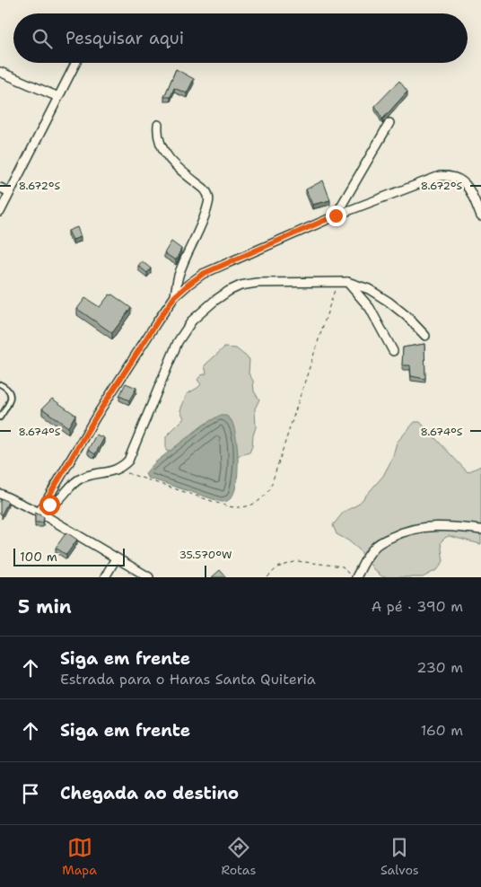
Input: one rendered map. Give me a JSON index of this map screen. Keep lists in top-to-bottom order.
{
  "scale_bar": "100 m",
  "page": {
    "search": "Pesquisar aqui",
    "scale": "100 m",
    "heading": ["5 min", "A pé · 390 m"],
    "list": [
      ["Siga em frente", "Estrada para o Haras Santa Quiteria", "230 m"],
      ["Siga em frente", "160 m"],
      "Chegada ao destino"
    ],
    "nav": ["Mapa", "Rotas", "Salvos"]
  },
  "coordinates": ["8.672°S", "8.674°S", "35.570°W"]
}
